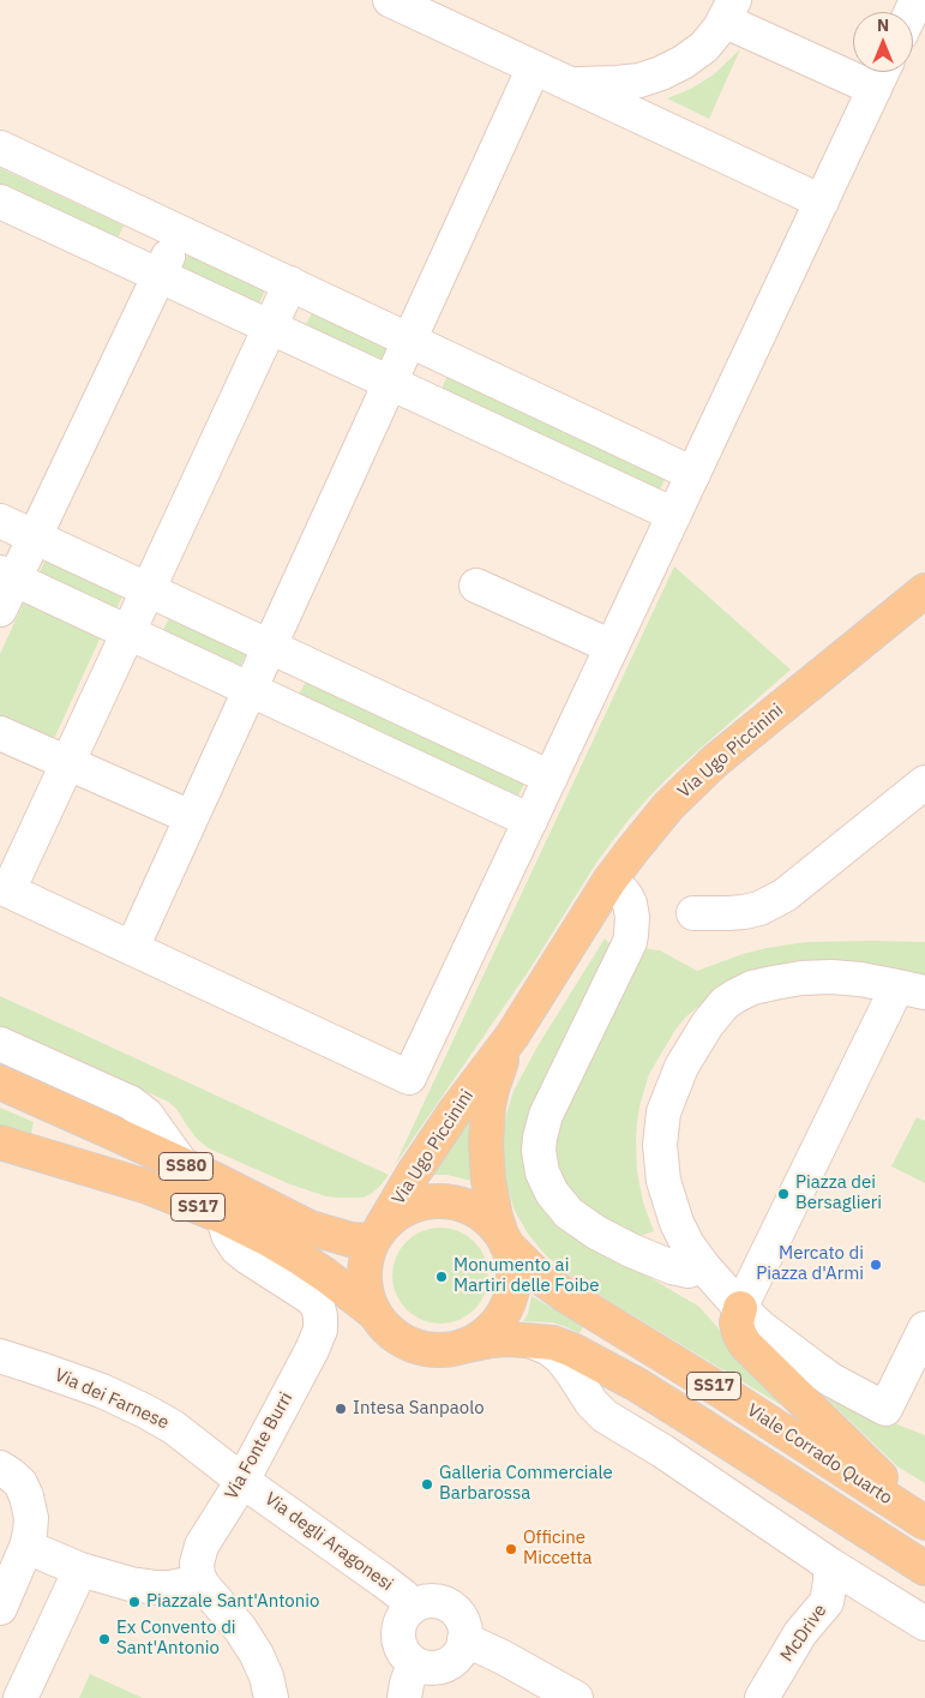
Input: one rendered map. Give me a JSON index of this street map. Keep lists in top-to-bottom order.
{
  "streets": {
    "main road": [
      "Via Ugo Piccinini",
      "SS80",
      "SS17",
      "Viale Corrado Quarto"
    ],
    "street": [
      "Via dei Farnese",
      "Via Fonte Burri",
      "Via degli Aragonesi",
      "McDrive"
    ]
  },
  "crossings": [
    ["Via Ugo Piccinini", "SS80"],
    ["Via Ugo Piccinini", "SS17"],
    ["Via Ugo Piccinini", "Viale Corrado Quarto"],
    ["SS80", "SS17"],
    ["SS80", "Viale Corrado Quarto"],
    ["SS17", "Via Fonte Burri"],
    ["SS17", "Viale Corrado Quarto"],
    ["Via dei Farnese", "Via Fonte Burri"],
    ["Via dei Farnese", "Via degli Aragonesi"],
    ["Via Fonte Burri", "Via degli Aragonesi"]
  ],
  "places": [
    "Piazza dei Bersaglieri",
    "Mercato di Piazza d'Armi",
    "Monumento ai Martiri delle Foibe",
    "Intesa Sanpaolo",
    "Galleria Commerciale Barbarossa",
    "Officine Miccetta",
    "Piazzale Sant'Antonio",
    "Ex Convento di Sant'Antonio"
  ],
  "north": "top"
}
